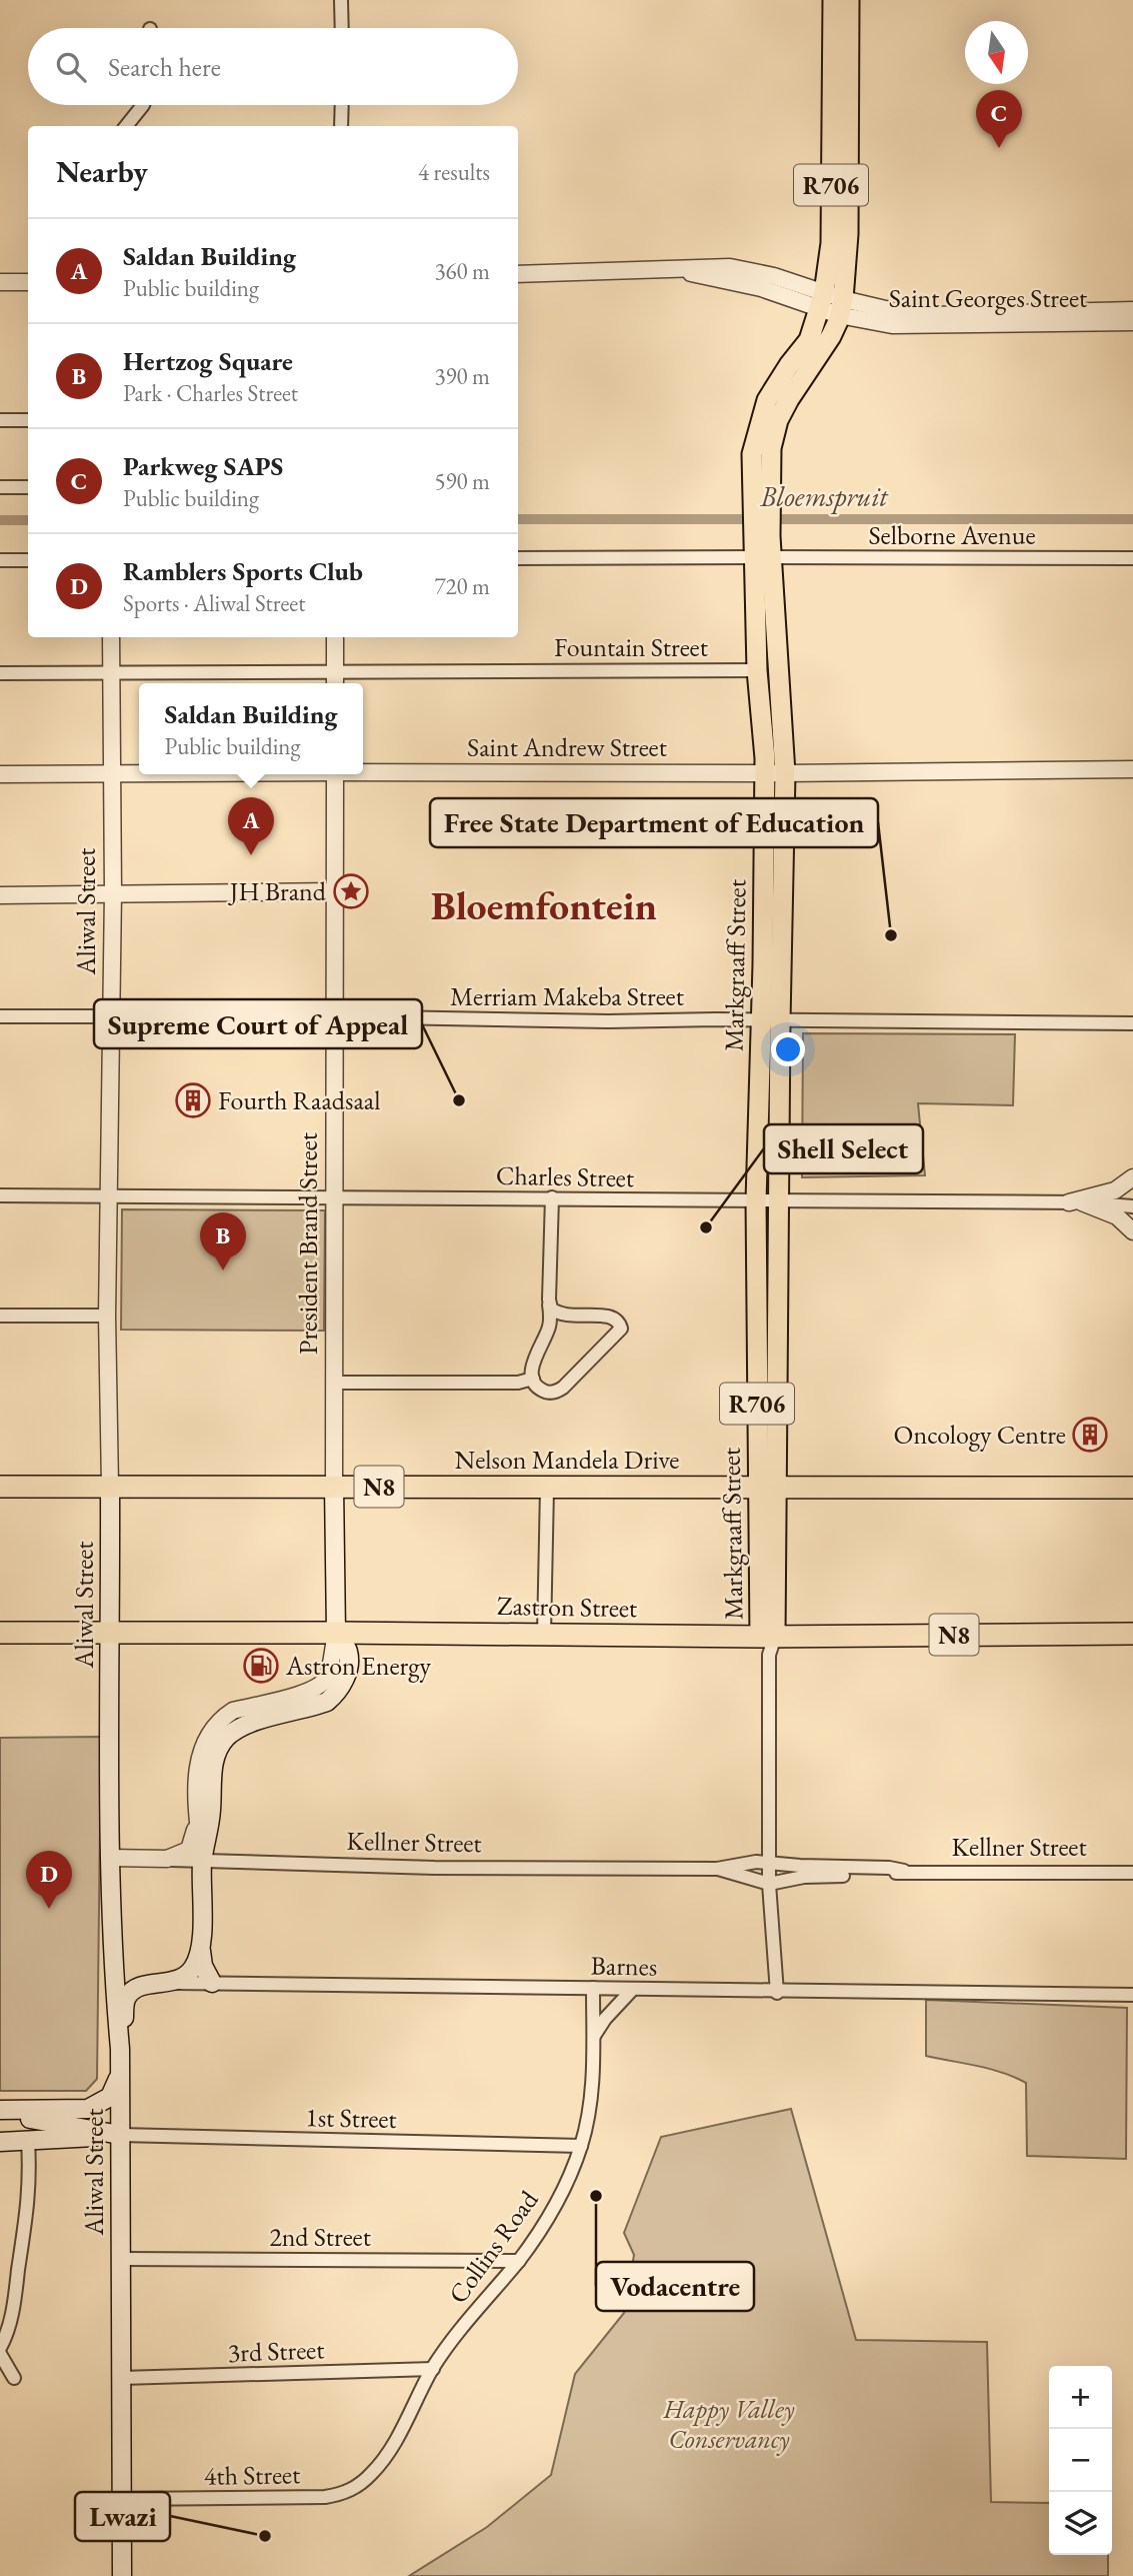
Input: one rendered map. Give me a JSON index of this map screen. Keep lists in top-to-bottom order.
{
  "streets": {
    "highway": ["Nelson Mandela Drive", "N8", "Zastron Street"],
    "main road": [
      "R706",
      "Aliwal Street",
      "Markgraaff Street",
      "President Brand Street"
    ],
    "street": [
      "Saint Georges Street",
      "Selborne Avenue",
      "Fountain Street",
      "Saint Andrew Street",
      "Merriam Makeba Street",
      "Charles Street",
      "Kellner Street",
      "Barnes",
      "1st Street",
      "2nd Street",
      "Collins Road",
      "3rd Street",
      "4th Street"
    ]
  },
  "crossings": [
    ["R706", "Saint Georges Street"],
    ["R706", "Markgraaff Street"],
    ["Saint Georges Street", "Markgraaff Street"],
    ["Selborne Avenue", "Markgraaff Street"],
    ["Fountain Street", "Aliwal Street"],
    ["Fountain Street", "Markgraaff Street"],
    ["Saint Andrew Street", "Aliwal Street"],
    ["Saint Andrew Street", "Markgraaff Street"],
    ["Aliwal Street", "Merriam Makeba Street"],
    ["Aliwal Street", "Charles Street"],
    ["Aliwal Street", "Nelson Mandela Drive"],
    ["Aliwal Street", "Zastron Street"],
    ["Aliwal Street", "Kellner Street"],
    ["Aliwal Street", "Barnes"],
    ["Aliwal Street", "1st Street"],
    ["Aliwal Street", "2nd Street"],
    ["Aliwal Street", "3rd Street"],
    ["Aliwal Street", "4th Street"],
    ["Markgraaff Street", "Merriam Makeba Street"],
    ["Markgraaff Street", "Charles Street"],
    ["Markgraaff Street", "Nelson Mandela Drive"],
    ["Markgraaff Street", "Zastron Street"],
    ["Markgraaff Street", "Kellner Street"],
    ["Markgraaff Street", "Barnes"],
    ["Merriam Makeba Street", "President Brand Street"],
    ["Charles Street", "President Brand Street"],
    ["President Brand Street", "Nelson Mandela Drive"],
    ["President Brand Street", "Zastron Street"],
    ["President Brand Street", "Kellner Street"],
    ["Barnes", "Collins Road"],
    ["1st Street", "Collins Road"],
    ["2nd Street", "Collins Road"],
    ["Collins Road", "3rd Street"],
    ["Collins Road", "4th Street"]
  ],
  "districts": ["Bloemfontein"],
  "water": ["Bloemspruit"],
  "parks": ["Happy Valley Conservancy"],
  "places": {
    "place": ["JH Brand"],
    "other": [
      "Free State Department of Education",
      "Supreme Court of Appeal",
      "Shell Select",
      "Vodacentre",
      "Lwazi"
    ],
    "building": ["Fourth Raadsaal", "Oncology Centre"],
    "fuel station": ["Astron Energy"]
  },
  "north": "bottom",
  "page": {
    "search": "Search here",
    "pins": [
      "C",
      "A",
      "B",
      "D"
    ],
    "heading": ["Nearby", "4 results"],
    "list": [
      {
        "mark": "A",
        "name": "Saldan Building",
        "note": "Public building",
        "value": "360 m"
      },
      {
        "mark": "B",
        "name": "Hertzog Square",
        "note": "Park · Charles Street",
        "value": "390 m"
      },
      {
        "mark": "C",
        "name": "Parkweg SAPS",
        "note": "Public building",
        "value": "590 m"
      },
      {
        "mark": "D",
        "name": "Ramblers Sports Club",
        "note": "Sports · Aliwal Street",
        "value": "720 m"
      }
    ],
    "popup": ["Saldan Building", "Public building"],
    "map_buttons": ["+", "−"]
  }
}
